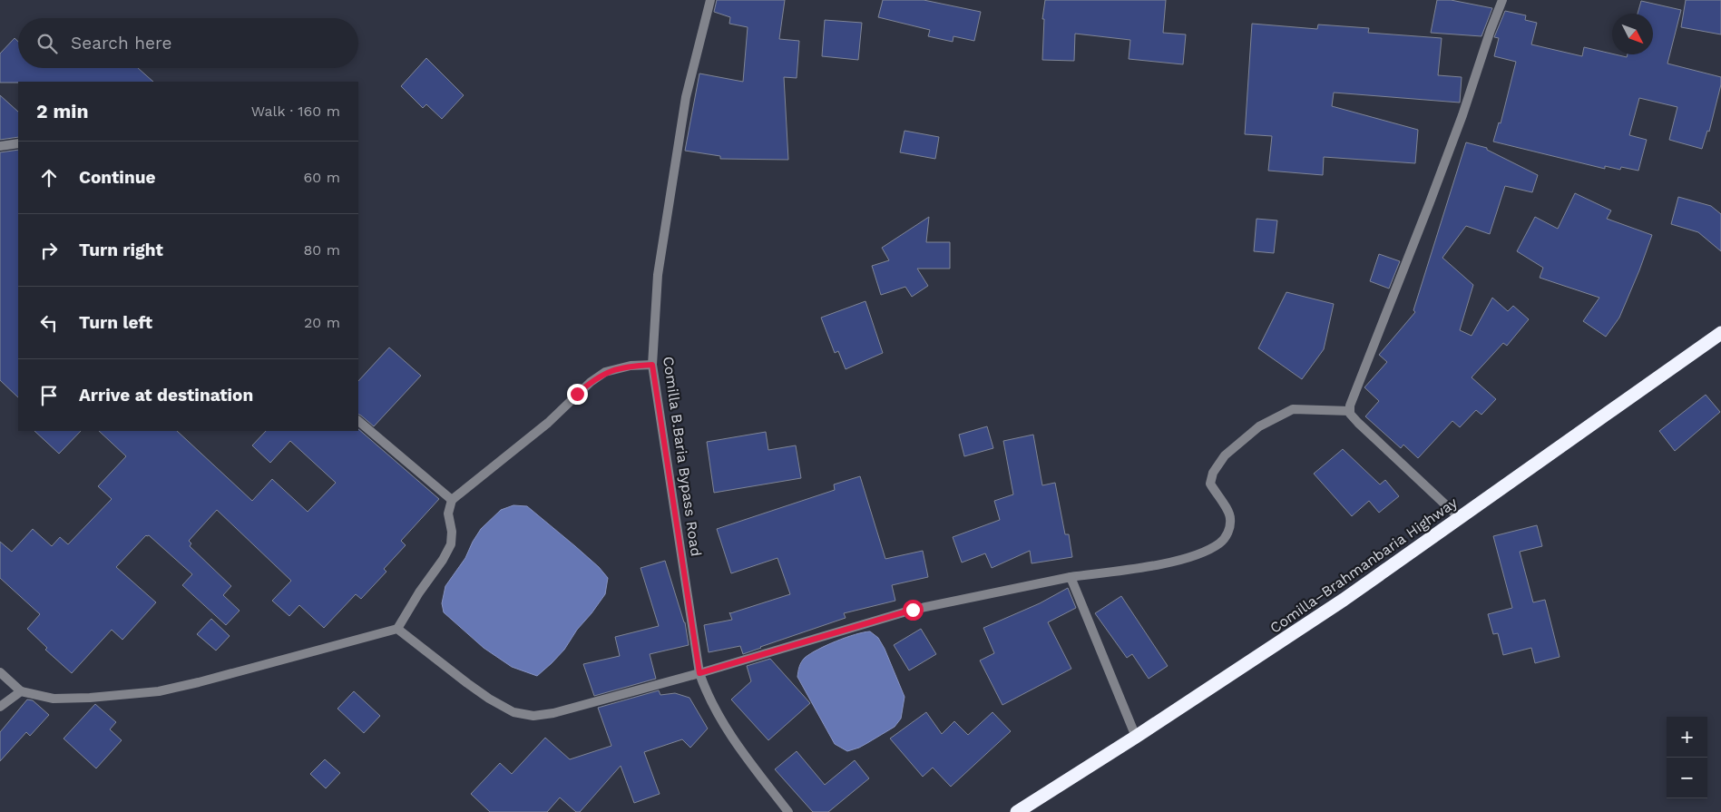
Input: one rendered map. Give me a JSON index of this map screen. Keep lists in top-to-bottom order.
{
  "streets": {
    "highway": ["Comilla–Brahmanbaria Highway"],
    "street": ["Comilla B.Baria Bypass Road"]
  },
  "north": "bottom right",
  "page": {
    "search": "Search here",
    "heading": ["2 min", "Walk · 160 m"],
    "list": [
      ["Continue", "60 m"],
      ["Turn right", "80 m"],
      ["Turn left", "20 m"],
      "Arrive at destination"
    ],
    "map_buttons": ["+", "−"]
  }
}
